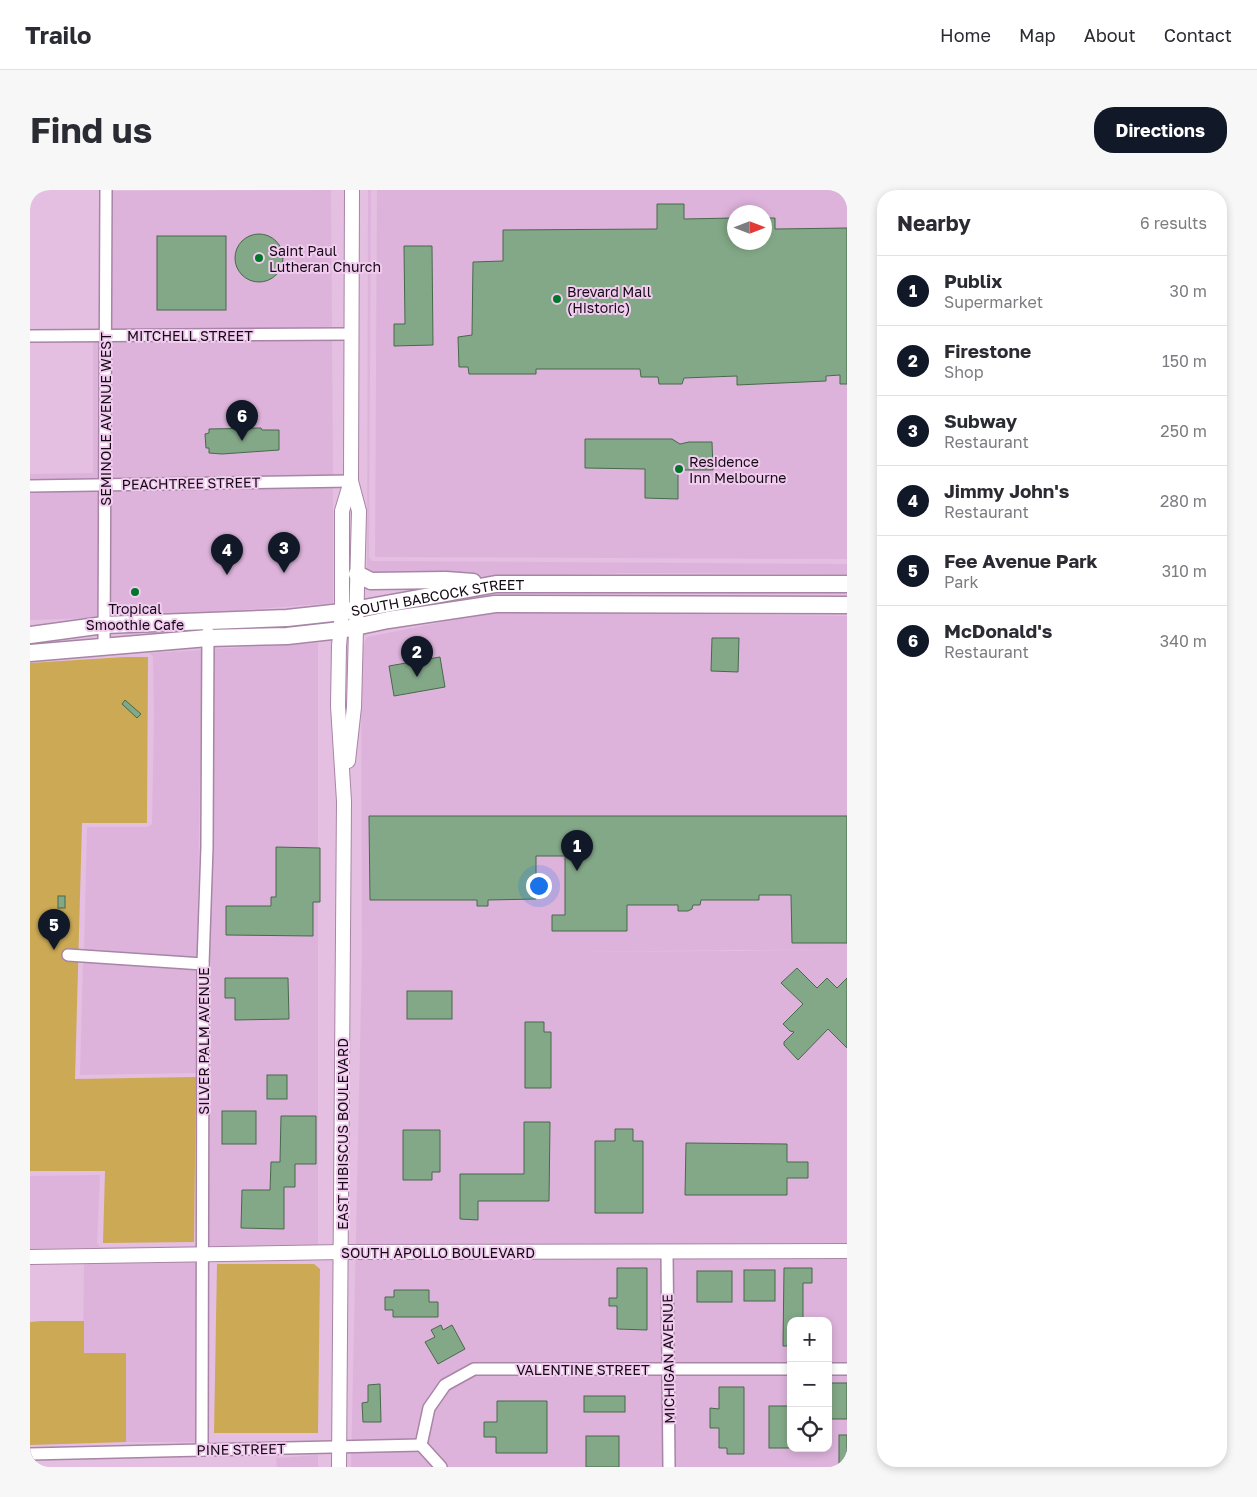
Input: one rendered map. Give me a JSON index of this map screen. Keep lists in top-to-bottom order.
{
  "streets": {
    "main road": ["SOUTH BABCOCK STREET"],
    "street": [
      "MITCHELL STREET",
      "SEMINOLE AVENUE WEST",
      "PEACHTREE STREET",
      "SILVER PALM AVENUE",
      "EAST HIBISCUS BOULEVARD",
      "SOUTH APOLLO BOULEVARD",
      "MICHIGAN AVENUE",
      "VALENTINE STREET",
      "PINE STREET"
    ]
  },
  "crossings": [
    ["MITCHELL STREET", "SEMINOLE AVENUE WEST"],
    ["SEMINOLE AVENUE WEST", "PEACHTREE STREET"],
    ["SEMINOLE AVENUE WEST", "SOUTH BABCOCK STREET"],
    ["SOUTH BABCOCK STREET", "SILVER PALM AVENUE"],
    ["SOUTH BABCOCK STREET", "EAST HIBISCUS BOULEVARD"],
    ["SILVER PALM AVENUE", "SOUTH APOLLO BOULEVARD"],
    ["SILVER PALM AVENUE", "PINE STREET"],
    ["EAST HIBISCUS BOULEVARD", "SOUTH APOLLO BOULEVARD"],
    ["EAST HIBISCUS BOULEVARD", "PINE STREET"],
    ["SOUTH APOLLO BOULEVARD", "MICHIGAN AVENUE"],
    ["MICHIGAN AVENUE", "VALENTINE STREET"],
    ["VALENTINE STREET", "PINE STREET"]
  ],
  "places": [
    "Saint Paul Lutheran Church",
    "Brevard Mall (Historic)",
    "Residence Inn Melbourne",
    "Tropical Smoothie Cafe"
  ],
  "north": "right",
  "page": {
    "header": "Trailo",
    "nav": [
      "Home",
      "Map",
      "About",
      "Contact"
    ],
    "buttons": "Directions",
    "title": "Find us",
    "heading": ["Nearby", "6 results"],
    "list": [
      {
        "mark": "1",
        "name": "Publix",
        "note": "Supermarket",
        "value": "30 m"
      },
      {
        "mark": "2",
        "name": "Firestone",
        "note": "Shop",
        "value": "150 m"
      },
      {
        "mark": "3",
        "name": "Subway",
        "note": "Restaurant",
        "value": "250 m"
      },
      {
        "mark": "4",
        "name": "Jimmy John's",
        "note": "Restaurant",
        "value": "280 m"
      },
      {
        "mark": "5",
        "name": "Fee Avenue Park",
        "note": "Park",
        "value": "310 m"
      },
      {
        "mark": "6",
        "name": "McDonald's",
        "note": "Restaurant",
        "value": "340 m"
      }
    ],
    "pins": [
      "6",
      "3",
      "4",
      "2",
      "1",
      "5"
    ],
    "map_buttons": ["+", "−"]
  }
}
